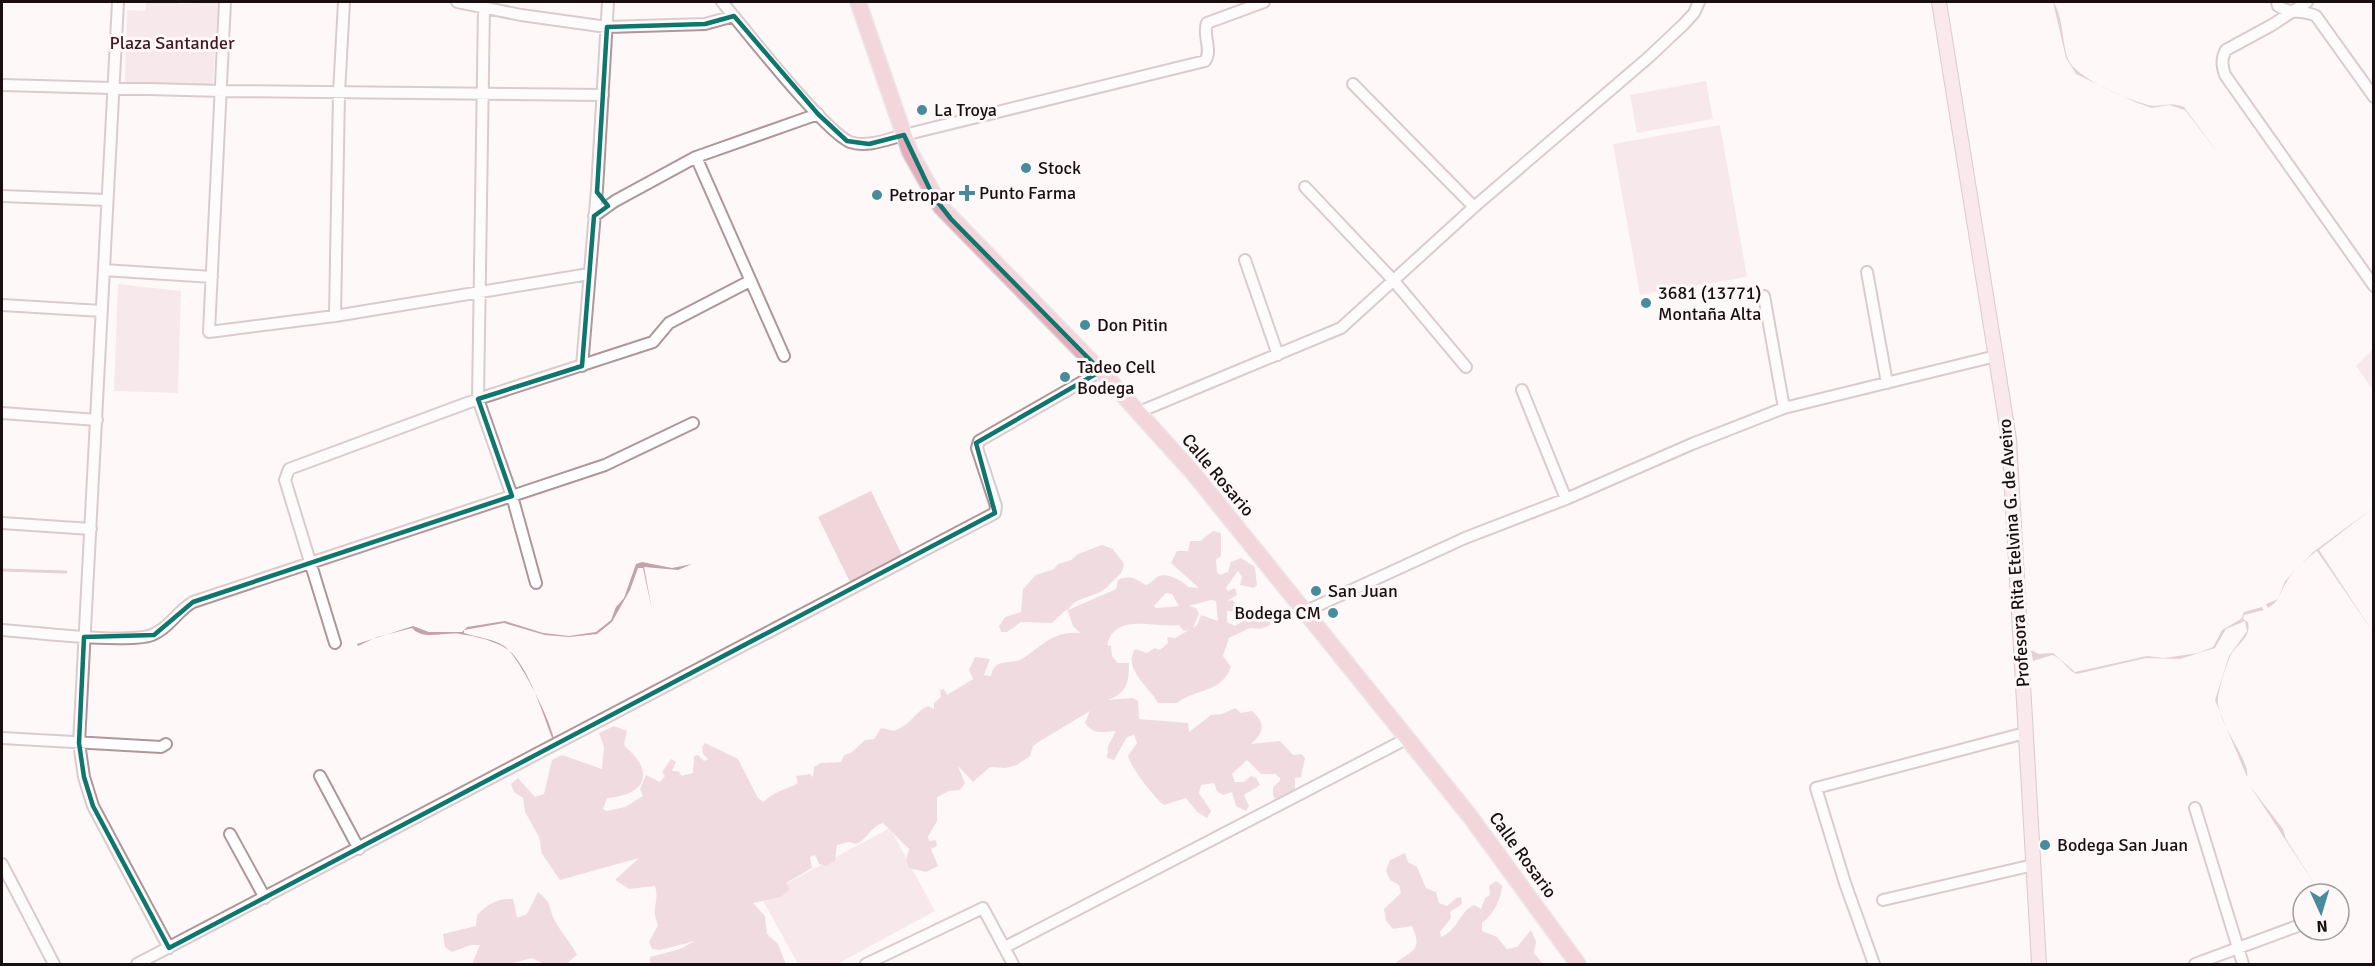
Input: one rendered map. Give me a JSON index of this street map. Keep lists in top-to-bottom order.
{
  "streets": {
    "main road": ["Calle Rosario"],
    "street": ["Profesora Rita Etelvina G. de Aveiro"]
  },
  "parks": ["Plaza Santander"],
  "places": {
    "other": [
      "La Troya",
      "Stock",
      "Petropar",
      "3681 (13771) Montaña Alta",
      "Don Pitin",
      "Tadeo Cell Bodega",
      "San Juan",
      "Bodega CM",
      "Bodega San Juan"
    ],
    "health": ["Punto Farma"]
  },
  "north": "bottom"
}
